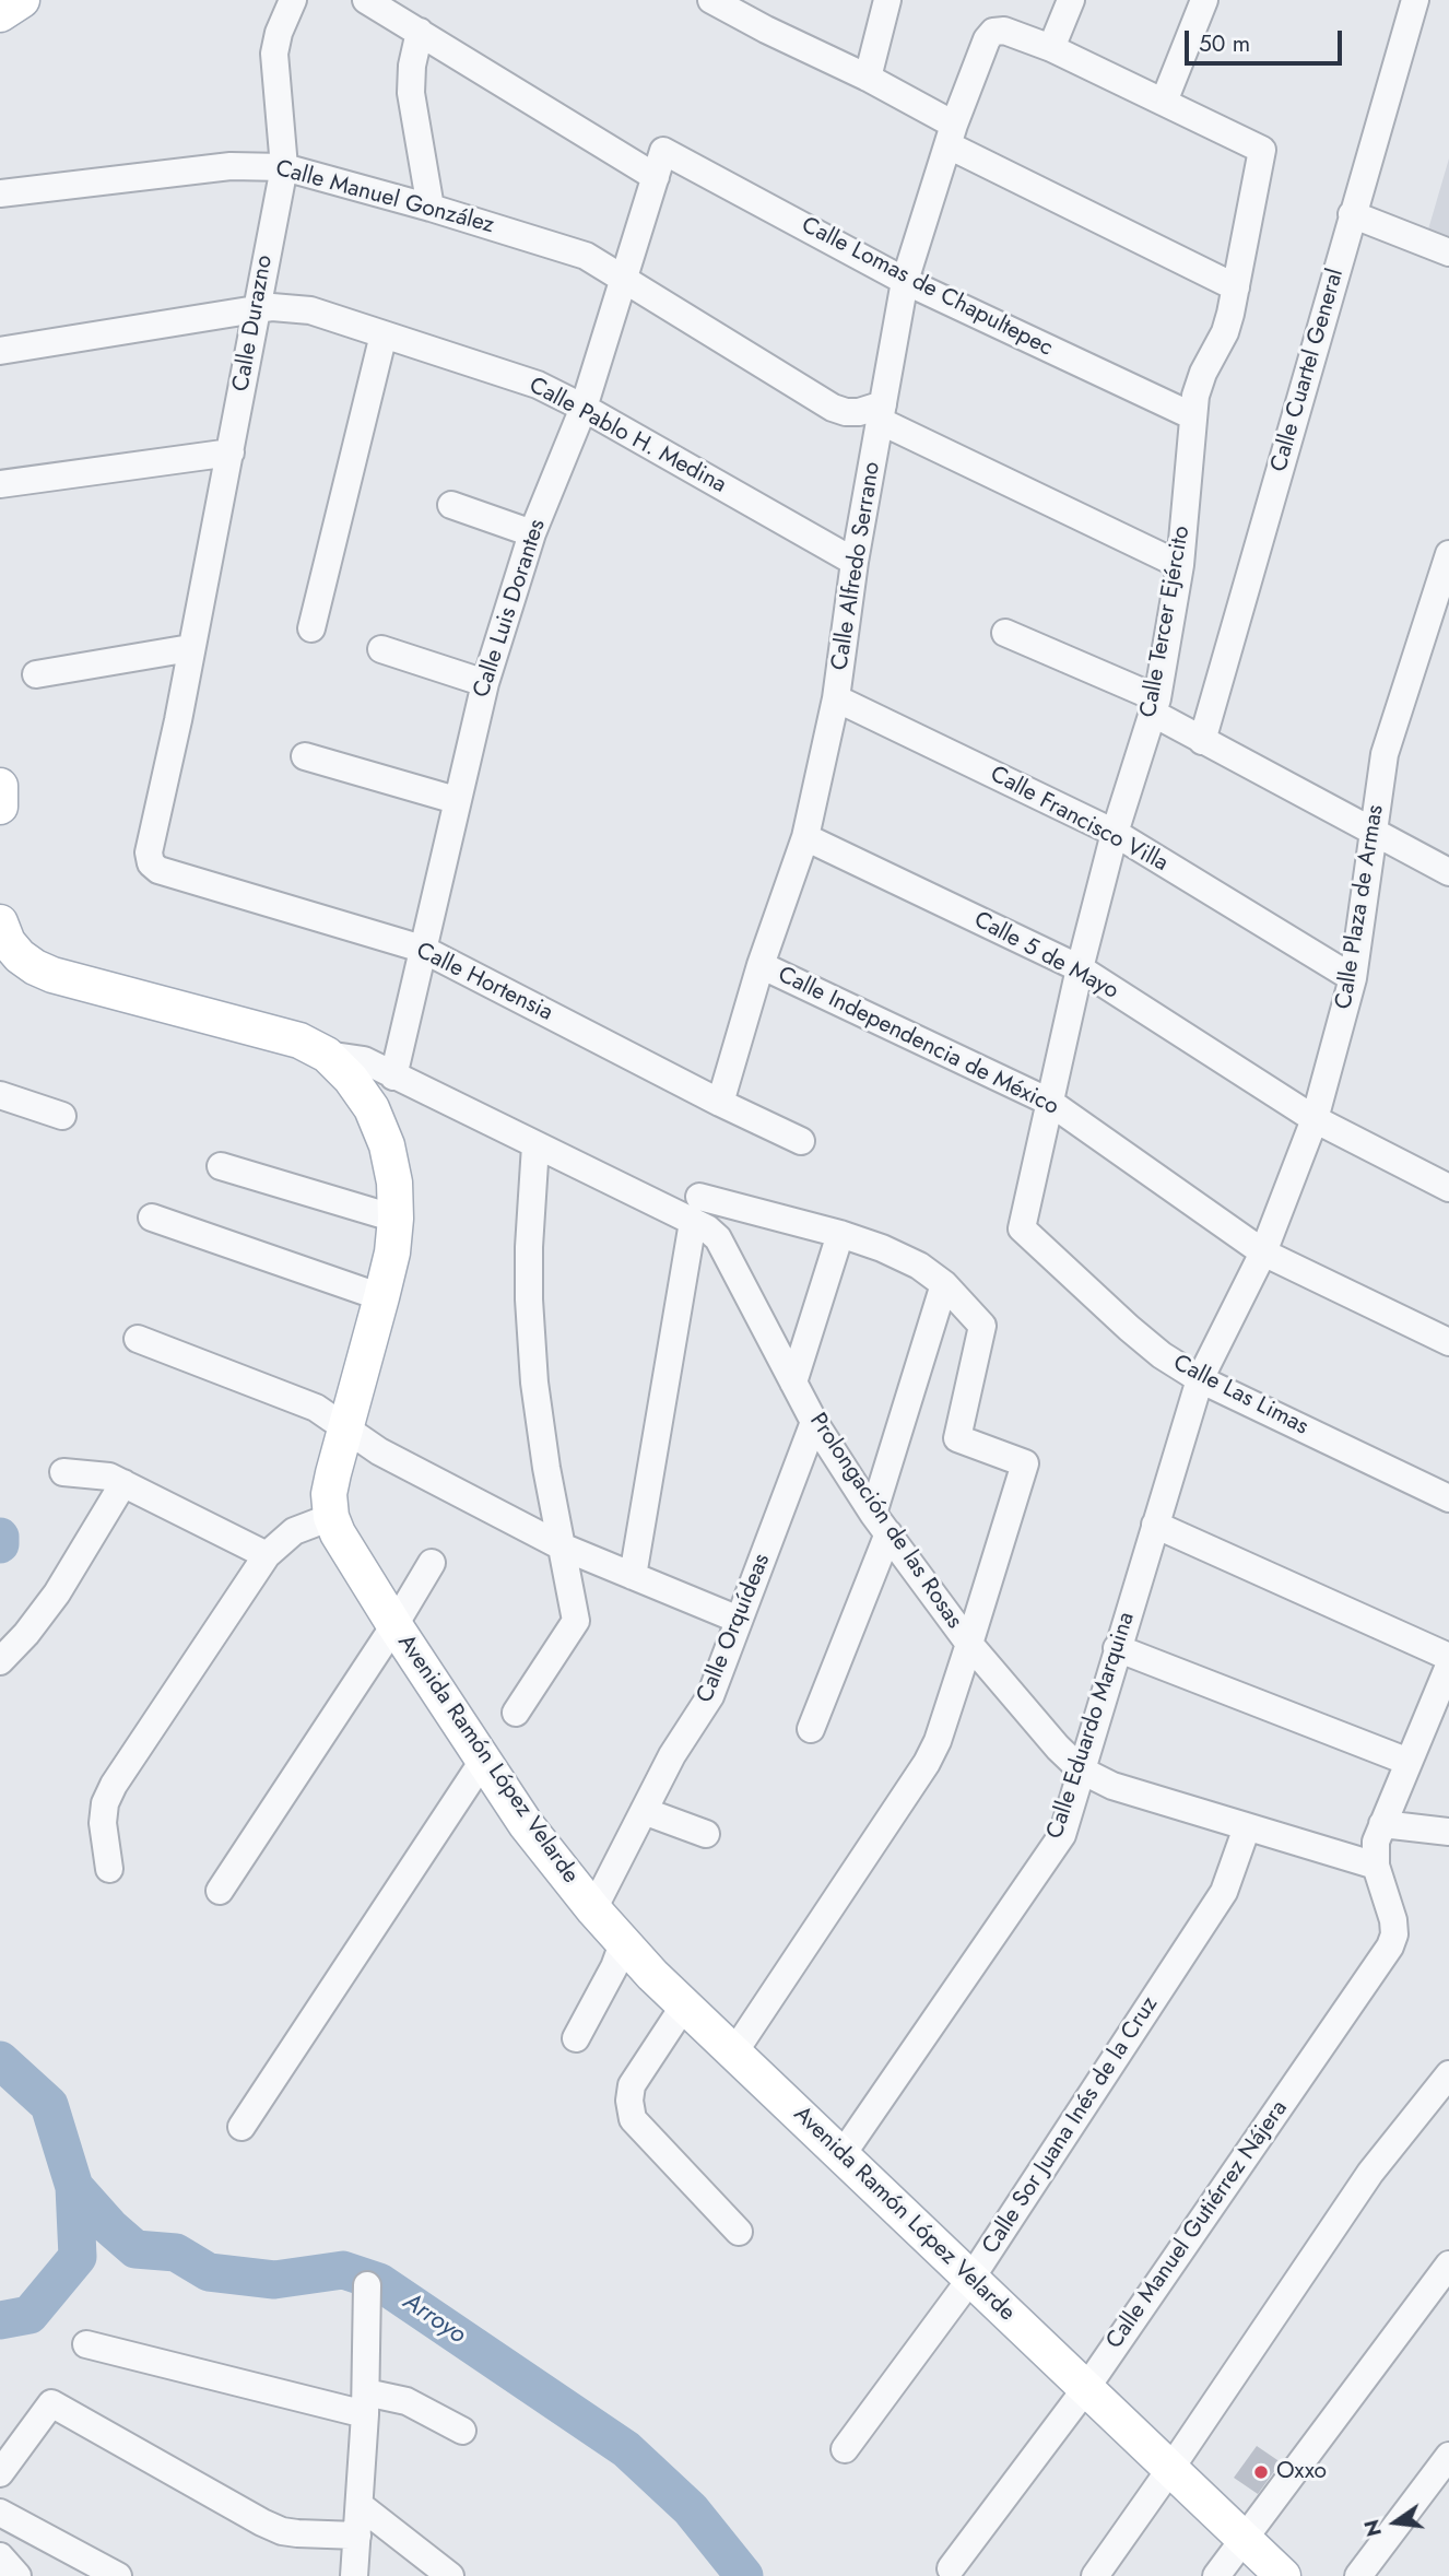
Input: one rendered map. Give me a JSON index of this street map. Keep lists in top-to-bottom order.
{
  "streets": {
    "main road": ["Avenida Ramón López Velarde"],
    "street": [
      "Calle Manuel González",
      "Calle Lomas de Chapultepec",
      "Calle Durazno",
      "Calle Cuartel General",
      "Calle Pablo H. Medina",
      "Calle Alfredo Serrano",
      "Calle Luis Dorantes",
      "Calle Tercer Ejército",
      "Calle Francisco Villa",
      "Calle Plaza de Armas",
      "Calle 5 de Mayo",
      "Calle Hortensia",
      "Calle Independencia de México",
      "Calle Las Limas",
      "Prolongación de las Rosas",
      "Calle Orquídeas",
      "Calle Eduardo Marquina",
      "Calle Sor Juana Inés de la Cruz",
      "Calle Manuel Gutiérrez Nájera"
    ]
  },
  "crossings": [
    ["Calle Manuel González", "Calle Durazno"],
    ["Calle Manuel González", "Calle Alfredo Serrano"],
    ["Calle Manuel González", "Calle Luis Dorantes"],
    ["Calle Lomas de Chapultepec", "Calle Alfredo Serrano"],
    ["Calle Lomas de Chapultepec", "Calle Luis Dorantes"],
    ["Calle Lomas de Chapultepec", "Calle Tercer Ejército"],
    ["Calle Durazno", "Calle Pablo H. Medina"],
    ["Calle Durazno", "Calle Hortensia"],
    ["Calle Pablo H. Medina", "Calle Alfredo Serrano"],
    ["Calle Pablo H. Medina", "Calle Luis Dorantes"],
    ["Calle Alfredo Serrano", "Calle Francisco Villa"],
    ["Calle Alfredo Serrano", "Calle 5 de Mayo"],
    ["Calle Alfredo Serrano", "Calle Hortensia"],
    ["Calle Alfredo Serrano", "Calle Independencia de México"],
    ["Calle Luis Dorantes", "Calle Hortensia"],
    ["Calle Luis Dorantes", "Prolongación de las Rosas"],
    ["Calle Tercer Ejército", "Calle Francisco Villa"],
    ["Calle Tercer Ejército", "Calle 5 de Mayo"],
    ["Calle Tercer Ejército", "Calle Independencia de México"],
    ["Calle Tercer Ejército", "Calle Las Limas"],
    ["Calle Francisco Villa", "Calle Plaza de Armas"],
    ["Calle Plaza de Armas", "Calle 5 de Mayo"],
    ["Calle Plaza de Armas", "Calle Independencia de México"],
    ["Calle Plaza de Armas", "Calle Las Limas"],
    ["Calle Plaza de Armas", "Calle Eduardo Marquina"],
    ["Calle Las Limas", "Calle Eduardo Marquina"],
    ["Prolongación de las Rosas", "Calle Orquídeas"],
    ["Prolongación de las Rosas", "Calle Eduardo Marquina"],
    ["Prolongación de las Rosas", "Calle Sor Juana Inés de la Cruz"],
    ["Prolongación de las Rosas", "Calle Manuel Gutiérrez Nájera"],
    ["Calle Orquídeas", "Avenida Ramón López Velarde"],
    ["Calle Eduardo Marquina", "Avenida Ramón López Velarde"],
    ["Avenida Ramón López Velarde", "Calle Sor Juana Inés de la Cruz"],
    ["Avenida Ramón López Velarde", "Calle Manuel Gutiérrez Nájera"]
  ],
  "water": ["Arroyo"],
  "places": ["Oxxo"],
  "scale_bar": "50 m",
  "north": "left"
}
